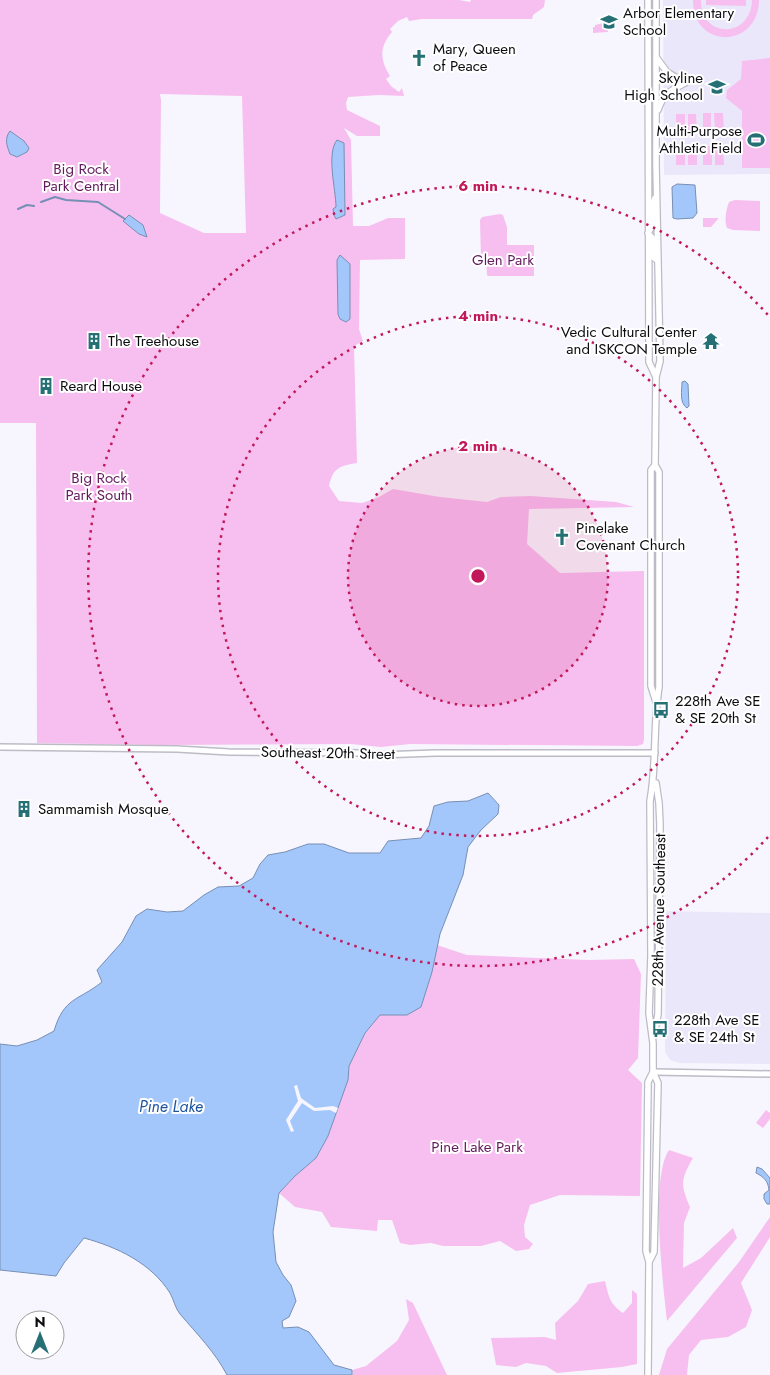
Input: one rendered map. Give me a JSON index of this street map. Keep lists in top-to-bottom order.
{
  "streets": {
    "main road": ["228th Avenue Southeast"],
    "street": ["Southeast 20th Street"]
  },
  "crossings": [
    ["Southeast 20th Street", "228th Avenue Southeast"]
  ],
  "water": ["Pine Lake"],
  "parks": [
    "Big Rock Park Central",
    "Glen Park",
    "Big Rock Park South",
    "Pine Lake Park"
  ],
  "places": {
    "school or university": ["Arbor Elementary School", "Skyline High School"],
    "church": ["Mary, Queen of Peace", "Pinelake Covenant Church"],
    "sports": ["Multi-Purpose Athletic Field"],
    "building": ["The Treehouse", "Reard House", "Sammamish Mosque"],
    "temple": ["Vedic Cultural Center and ISKCON Temple"],
    "bus stop": ["228th Ave SE & SE 20th St", "228th Ave SE & SE 24th St"]
  },
  "north": "top",
  "rings": ["6 min", "4 min", "2 min"]
}
